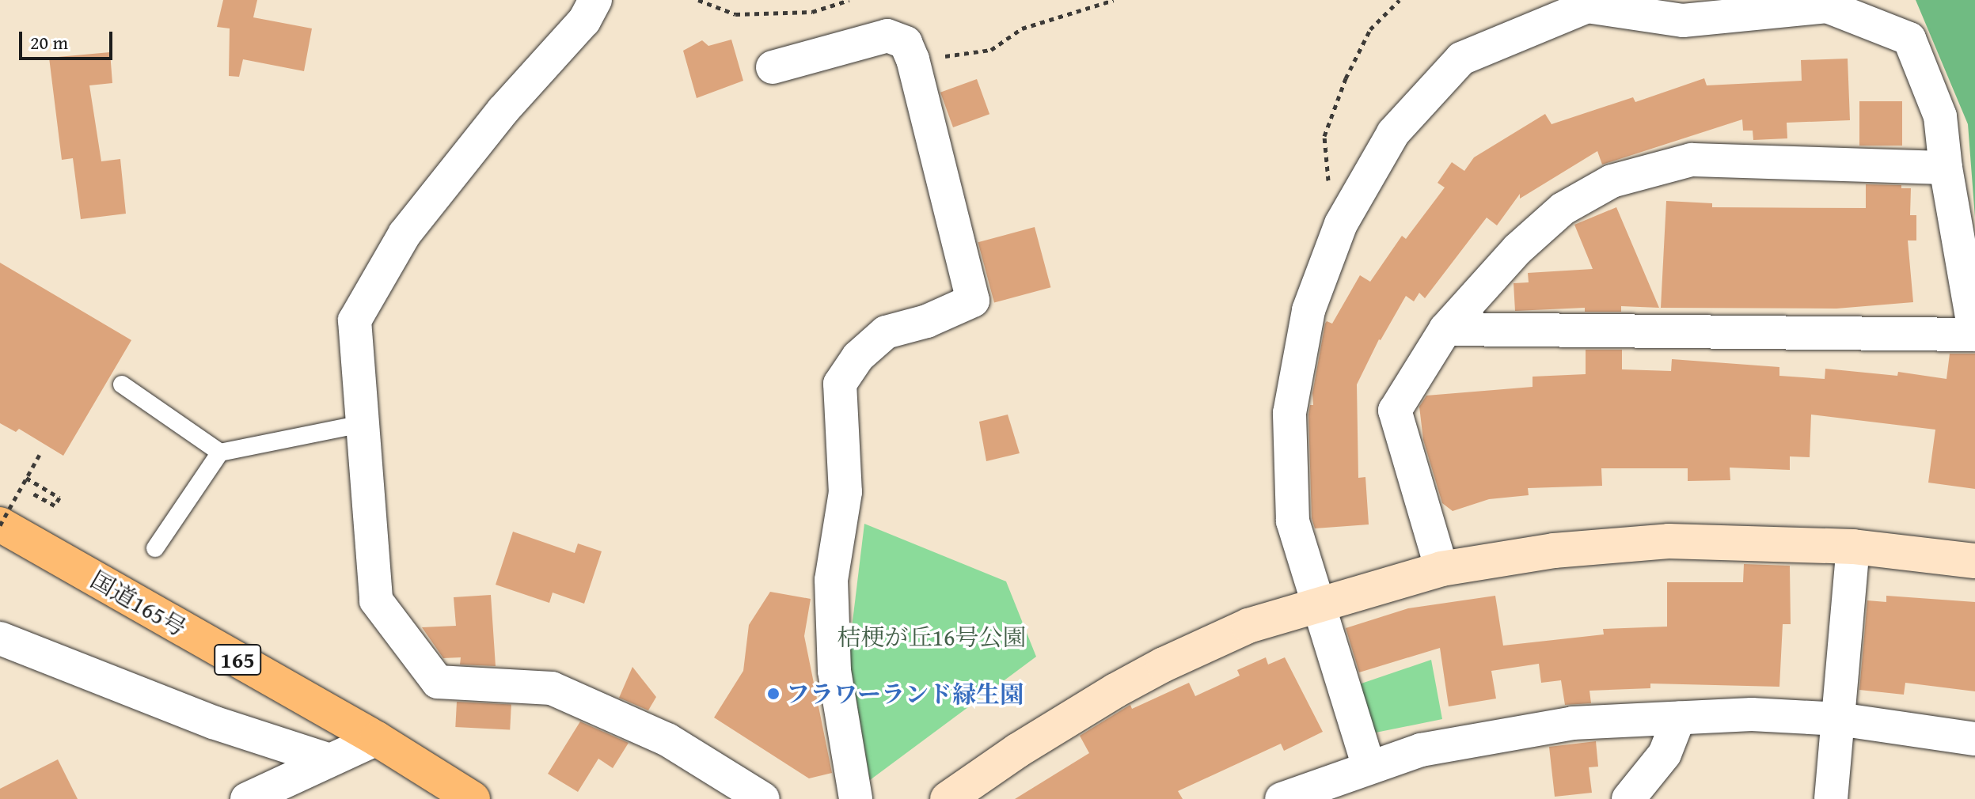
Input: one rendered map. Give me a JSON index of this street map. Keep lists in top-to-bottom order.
{
  "streets": {
    "highway": ["国道165号", "165"]
  },
  "parks": ["桔梗が丘16号公園"],
  "places": ["フラワーランド緑生園"],
  "scale_bar": "20 m"
}
